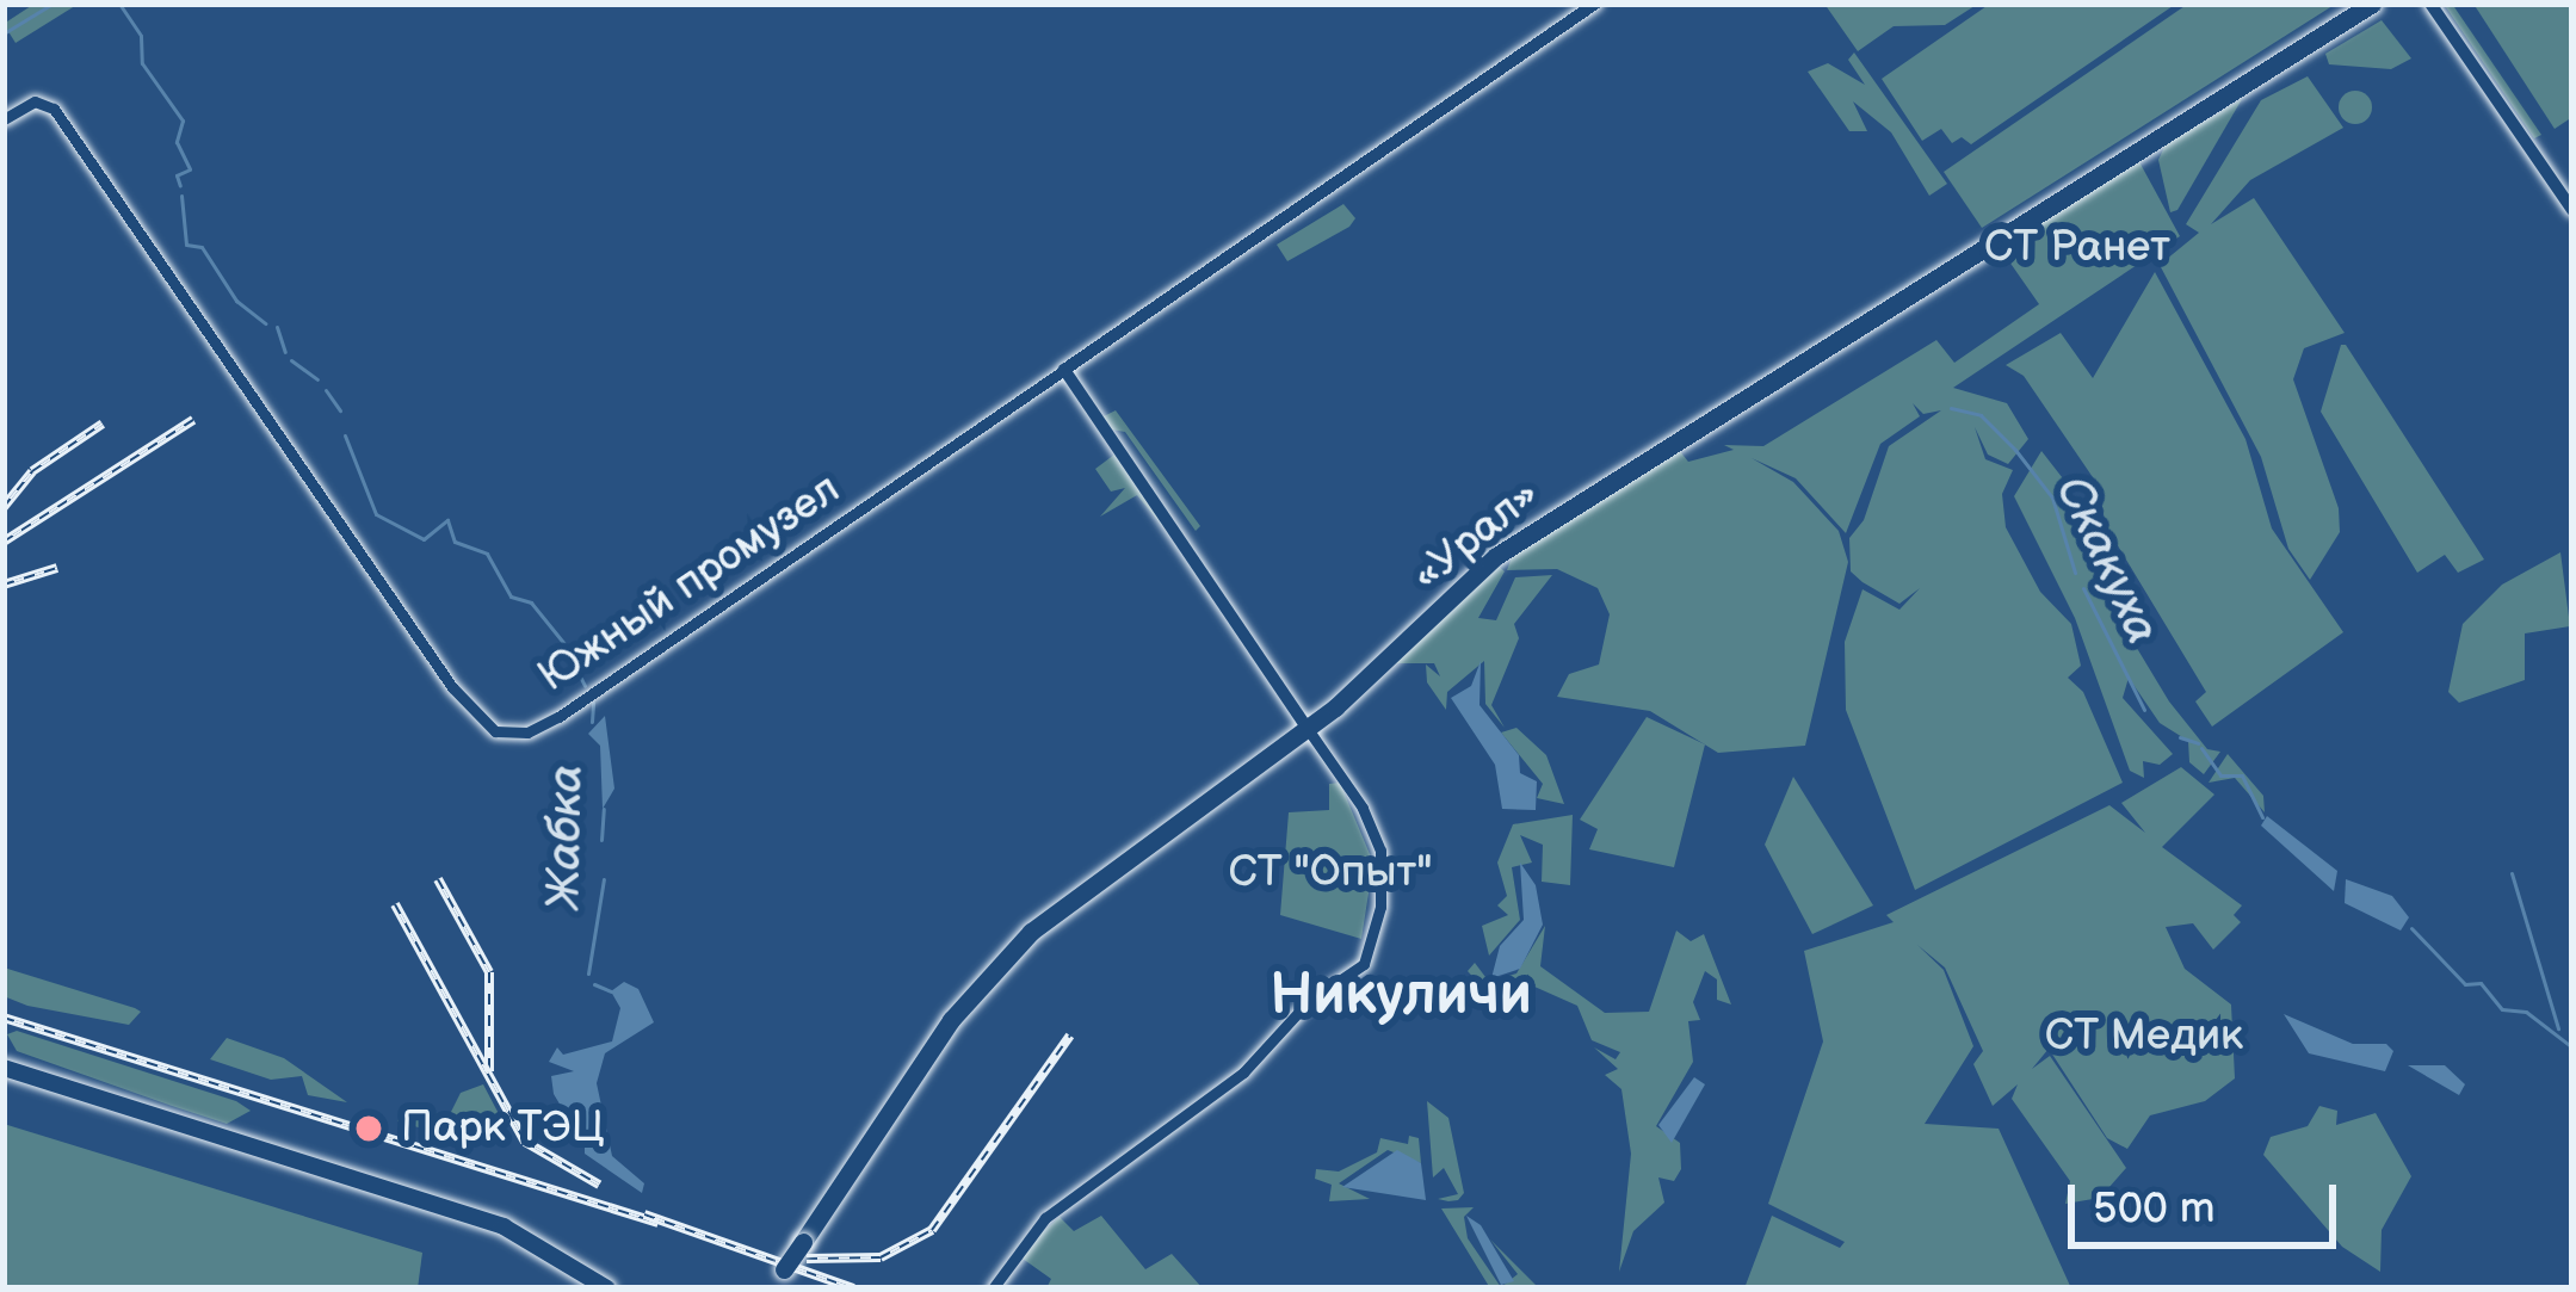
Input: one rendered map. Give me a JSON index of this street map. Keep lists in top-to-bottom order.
{
  "streets": {
    "highway": ["«Урал»"],
    "main road": ["Южный промузел"]
  },
  "districts": ["Никуличи"],
  "water": ["Скакуха", "Жабка"],
  "parks": ["СТ Ранет", "СТ \"Опыт\"", "СТ Медик"],
  "places": ["Парк ТЭЦ"],
  "scale_bar": "500 m"
}
